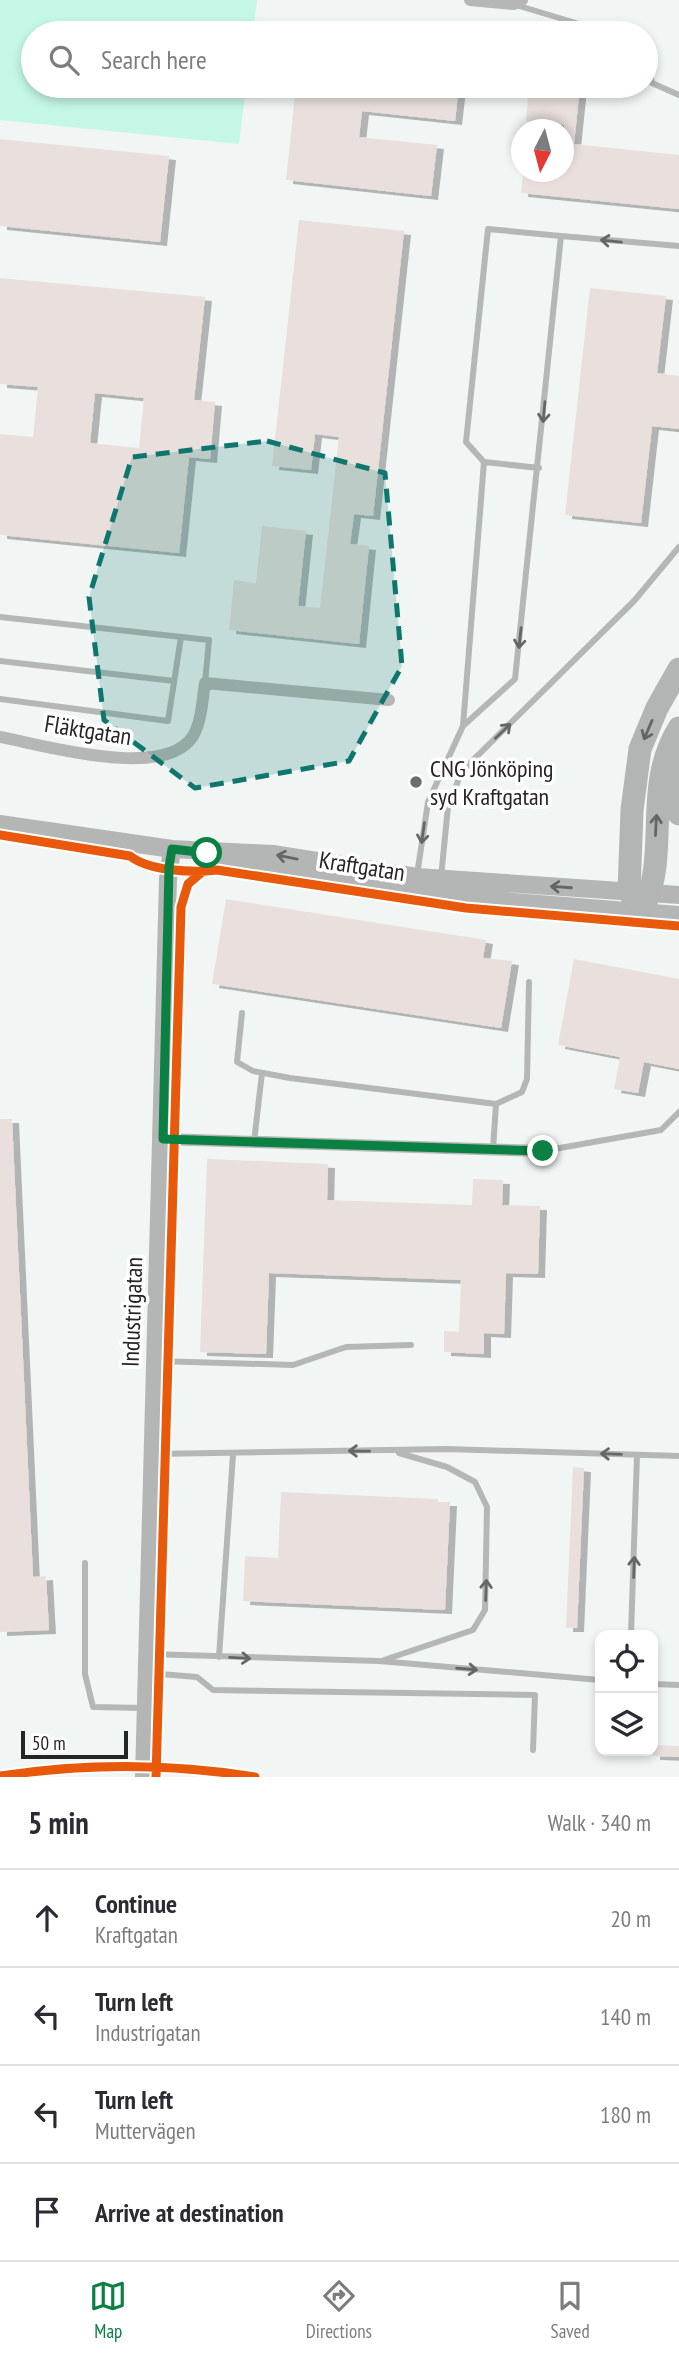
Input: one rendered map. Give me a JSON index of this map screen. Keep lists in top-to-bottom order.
{
  "streets": {
    "street": ["Fläktgatan", "Kraftgatan", "Industrigatan"]
  },
  "crossings": [
    ["Kraftgatan", "Industrigatan"]
  ],
  "places": ["CNG Jönköping syd Kraftgatan"],
  "scale_bar": "50 m",
  "north": "bottom",
  "page": {
    "search": "Search here",
    "scale": "50 m",
    "heading": ["5 min", "Walk · 340 m"],
    "list": [
      ["Continue", "Kraftgatan", "20 m"],
      ["Turn left", "Industrigatan", "140 m"],
      ["Turn left", "Muttervägen", "180 m"],
      "Arrive at destination"
    ],
    "nav": ["Map", "Directions", "Saved"]
  }
}
